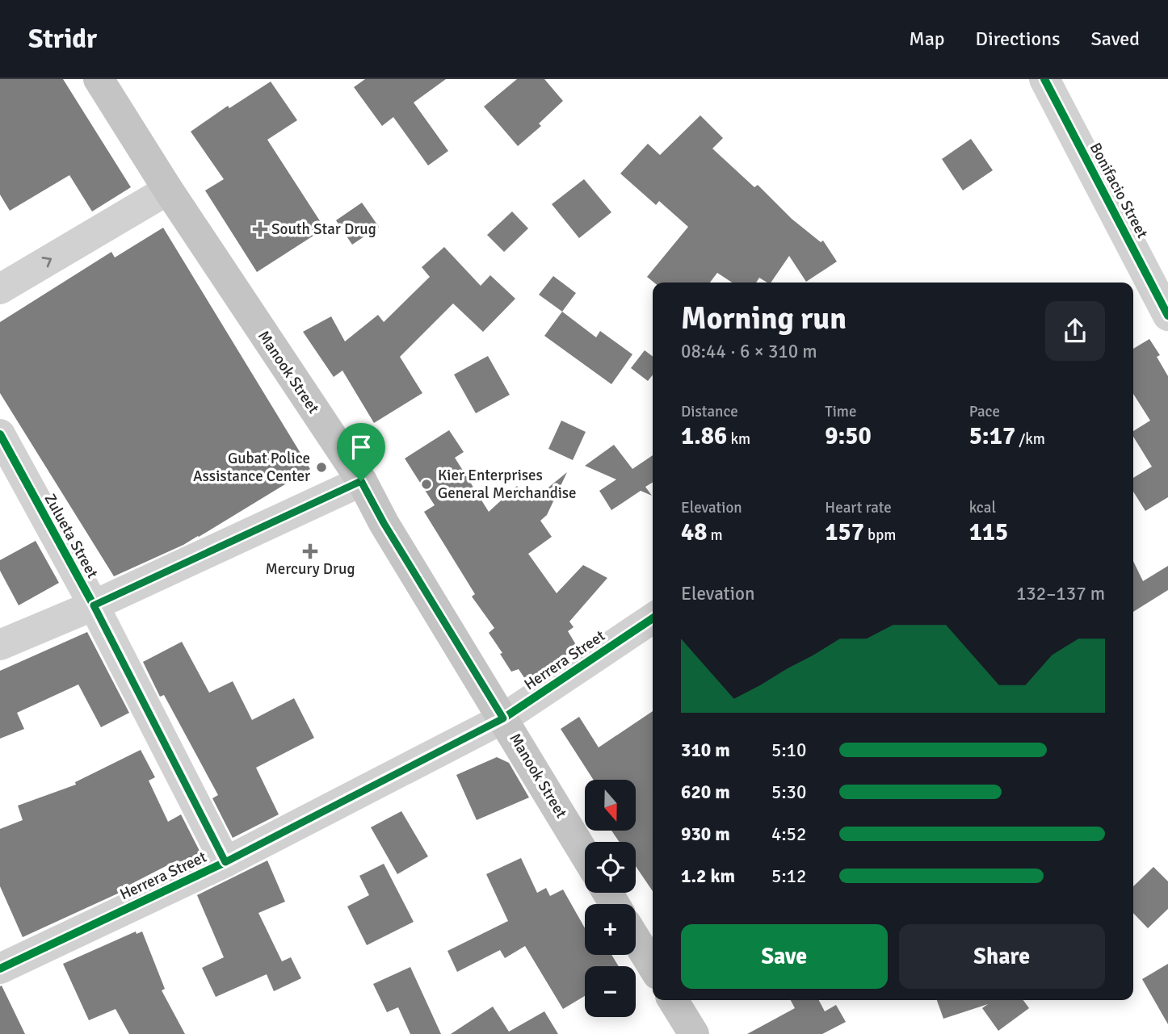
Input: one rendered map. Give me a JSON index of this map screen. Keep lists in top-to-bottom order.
{
  "streets": {
    "main road": ["Manook Street"],
    "street": ["Bonifacio Street", "Zulueta Street", "Herrera Street"]
  },
  "crossings": [
    ["Manook Street", "Herrera Street"],
    ["Zulueta Street", "Herrera Street"]
  ],
  "places": {
    "health": ["South Star Drug", "Mercury Drug"],
    "other": ["Gubat Police Assistance Center", "Kier Enterprises General Merchandise"]
  },
  "north": "bottom",
  "page": {
    "header": "Stridr",
    "nav": ["Map", "Directions", "Saved"],
    "heading": ["Morning run", "08:44 · 6 × 310 m"],
    "stats": [
      ["Distance", "1.86 km"],
      ["Time", "9:50"],
      ["Pace", "5:17 /km"],
      ["Elevation", "48 m"],
      ["Heart rate", "157 bpm"],
      ["kcal", "115"]
    ],
    "chart": ["Elevation", "132–137 m"],
    "list": [
      {
        "name": "310 m",
        "note": "5:10"
      },
      {
        "name": "620 m",
        "note": "5:30"
      },
      {
        "name": "930 m",
        "note": "4:52"
      },
      {
        "name": "1.2 km",
        "note": "5:12"
      }
    ],
    "map_buttons": ["+", "−"],
    "buttons": ["Save", "Share"]
  }
}
